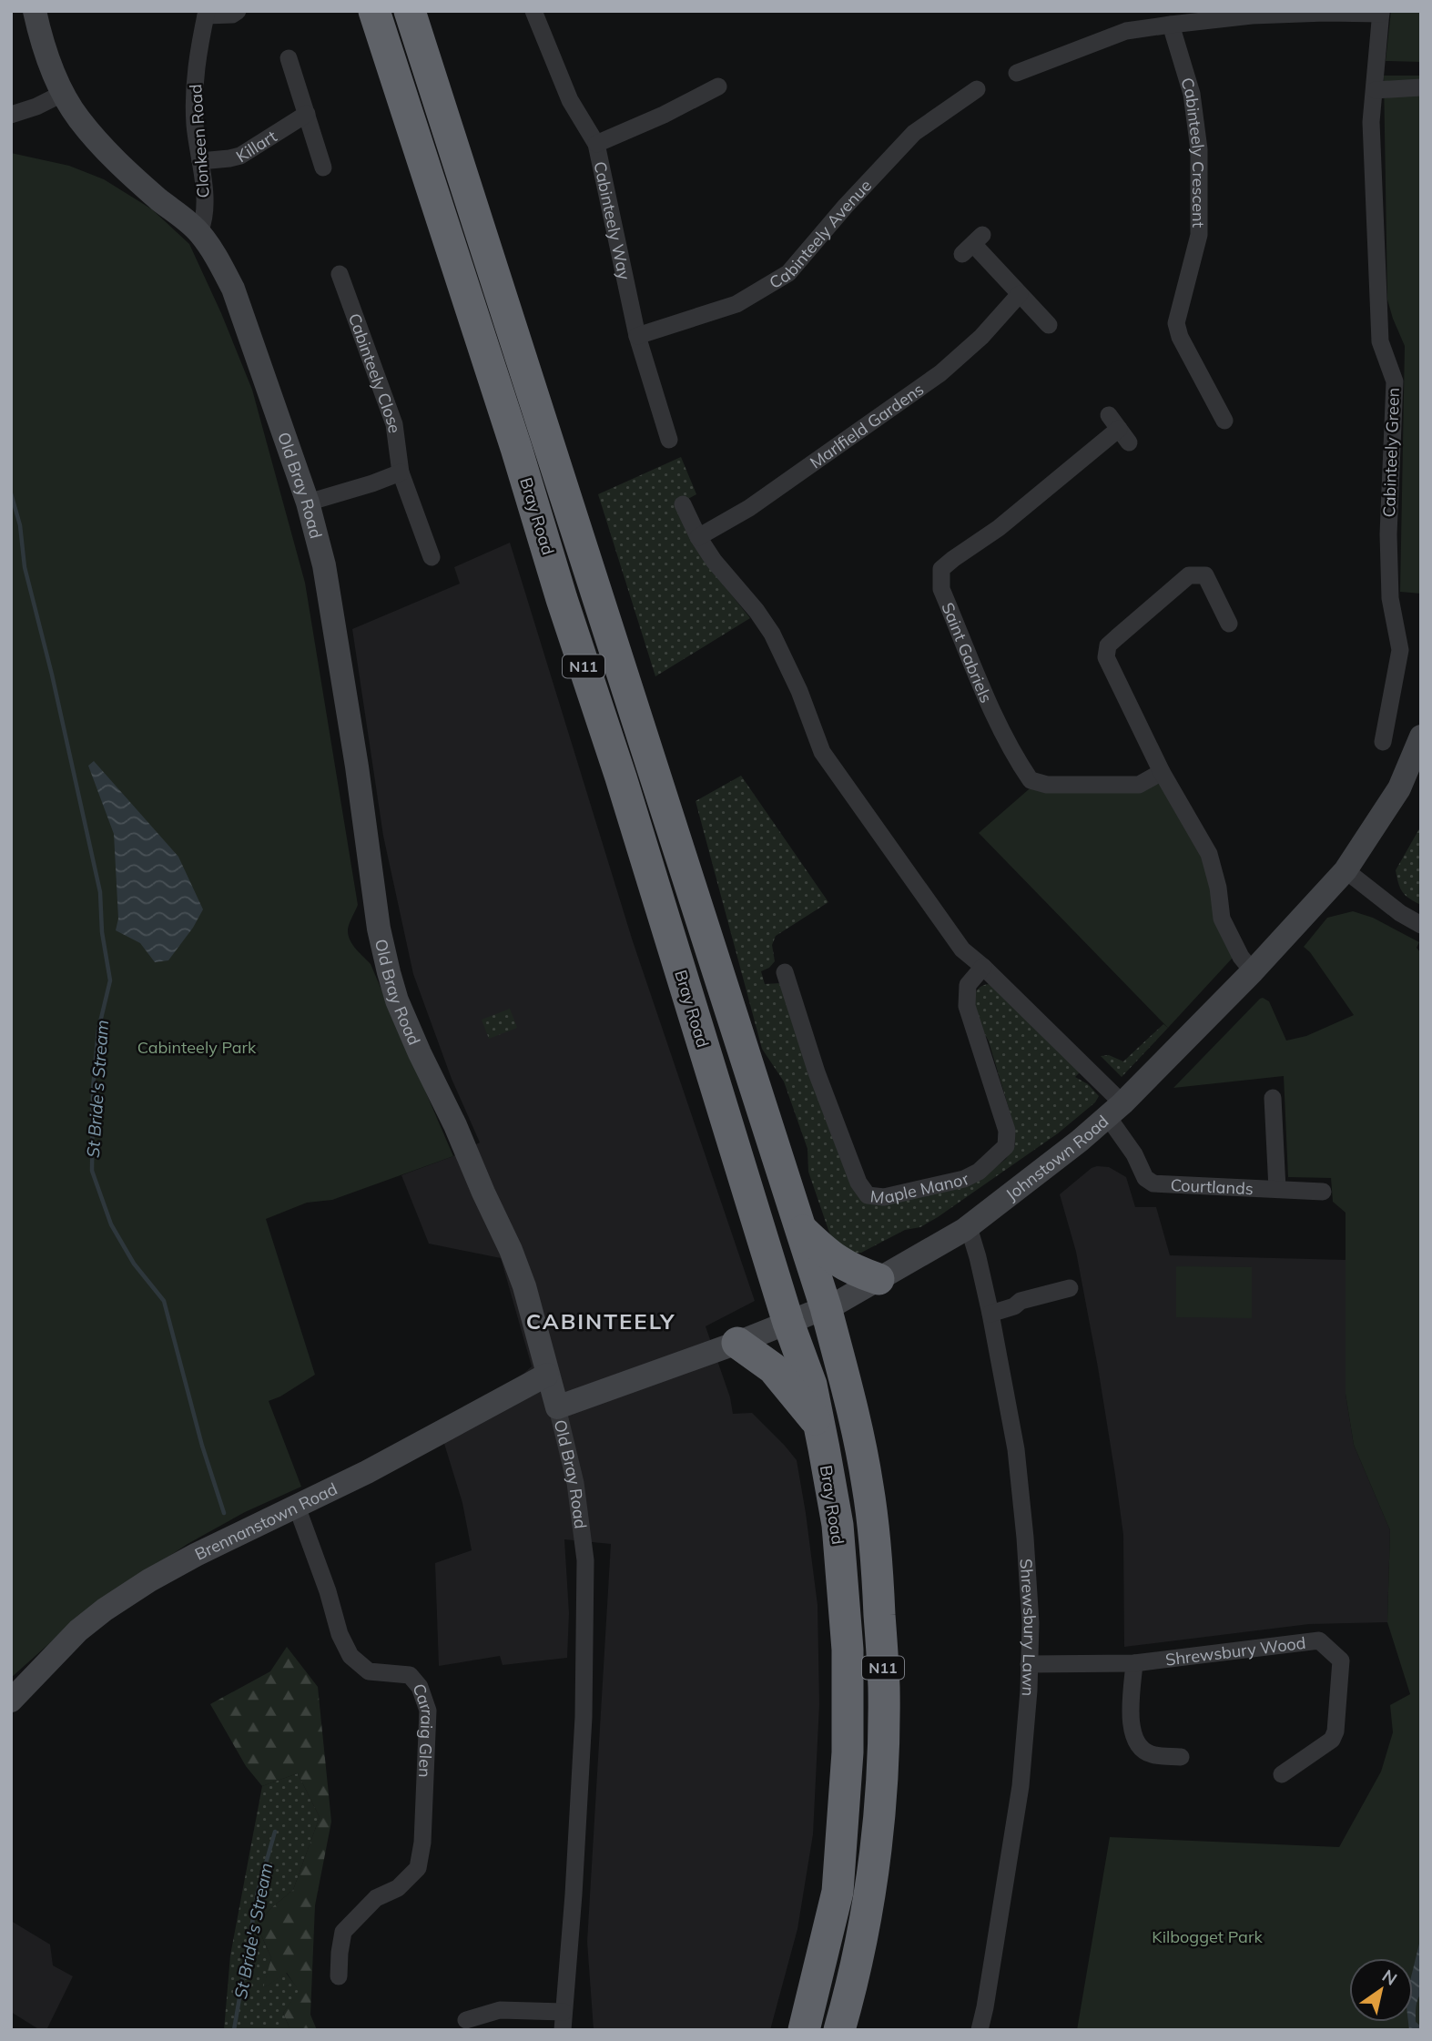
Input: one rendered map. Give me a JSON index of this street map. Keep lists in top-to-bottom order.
{
  "streets": {
    "highway": ["Bray Road", "N11"],
    "street": [
      "Clonkeen Road",
      "Killart",
      "Cabinteely Crescent",
      "Cabinteely Way",
      "Cabinteely Avenue",
      "Cabinteely Close",
      "Marlfield Gardens",
      "Cabinteely Green",
      "Old Bray Road",
      "Saint Gabriels",
      "Johnstown Road",
      "Maple Manor",
      "Courtlands",
      "Brennanstown Road",
      "Shrewsbury Lawn",
      "Shrewsbury Wood",
      "Carraig Glen"
    ]
  },
  "crossings": [
    ["Clonkeen Road", "Killart"],
    ["Clonkeen Road", "Old Bray Road"],
    ["Cabinteely Way", "Cabinteely Avenue"],
    ["Old Bray Road", "Johnstown Road"],
    ["Old Bray Road", "Brennanstown Road"],
    ["Bray Road", "Johnstown Road"],
    ["Johnstown Road", "Courtlands"],
    ["Johnstown Road", "Shrewsbury Lawn"],
    ["Brennanstown Road", "Carraig Glen"],
    ["Shrewsbury Lawn", "Shrewsbury Wood"]
  ],
  "districts": ["CABINTEELY"],
  "water": ["St Bride's Stream"],
  "parks": ["Cabinteely Park", "Kilbogget Park"],
  "north": "top right"
}
